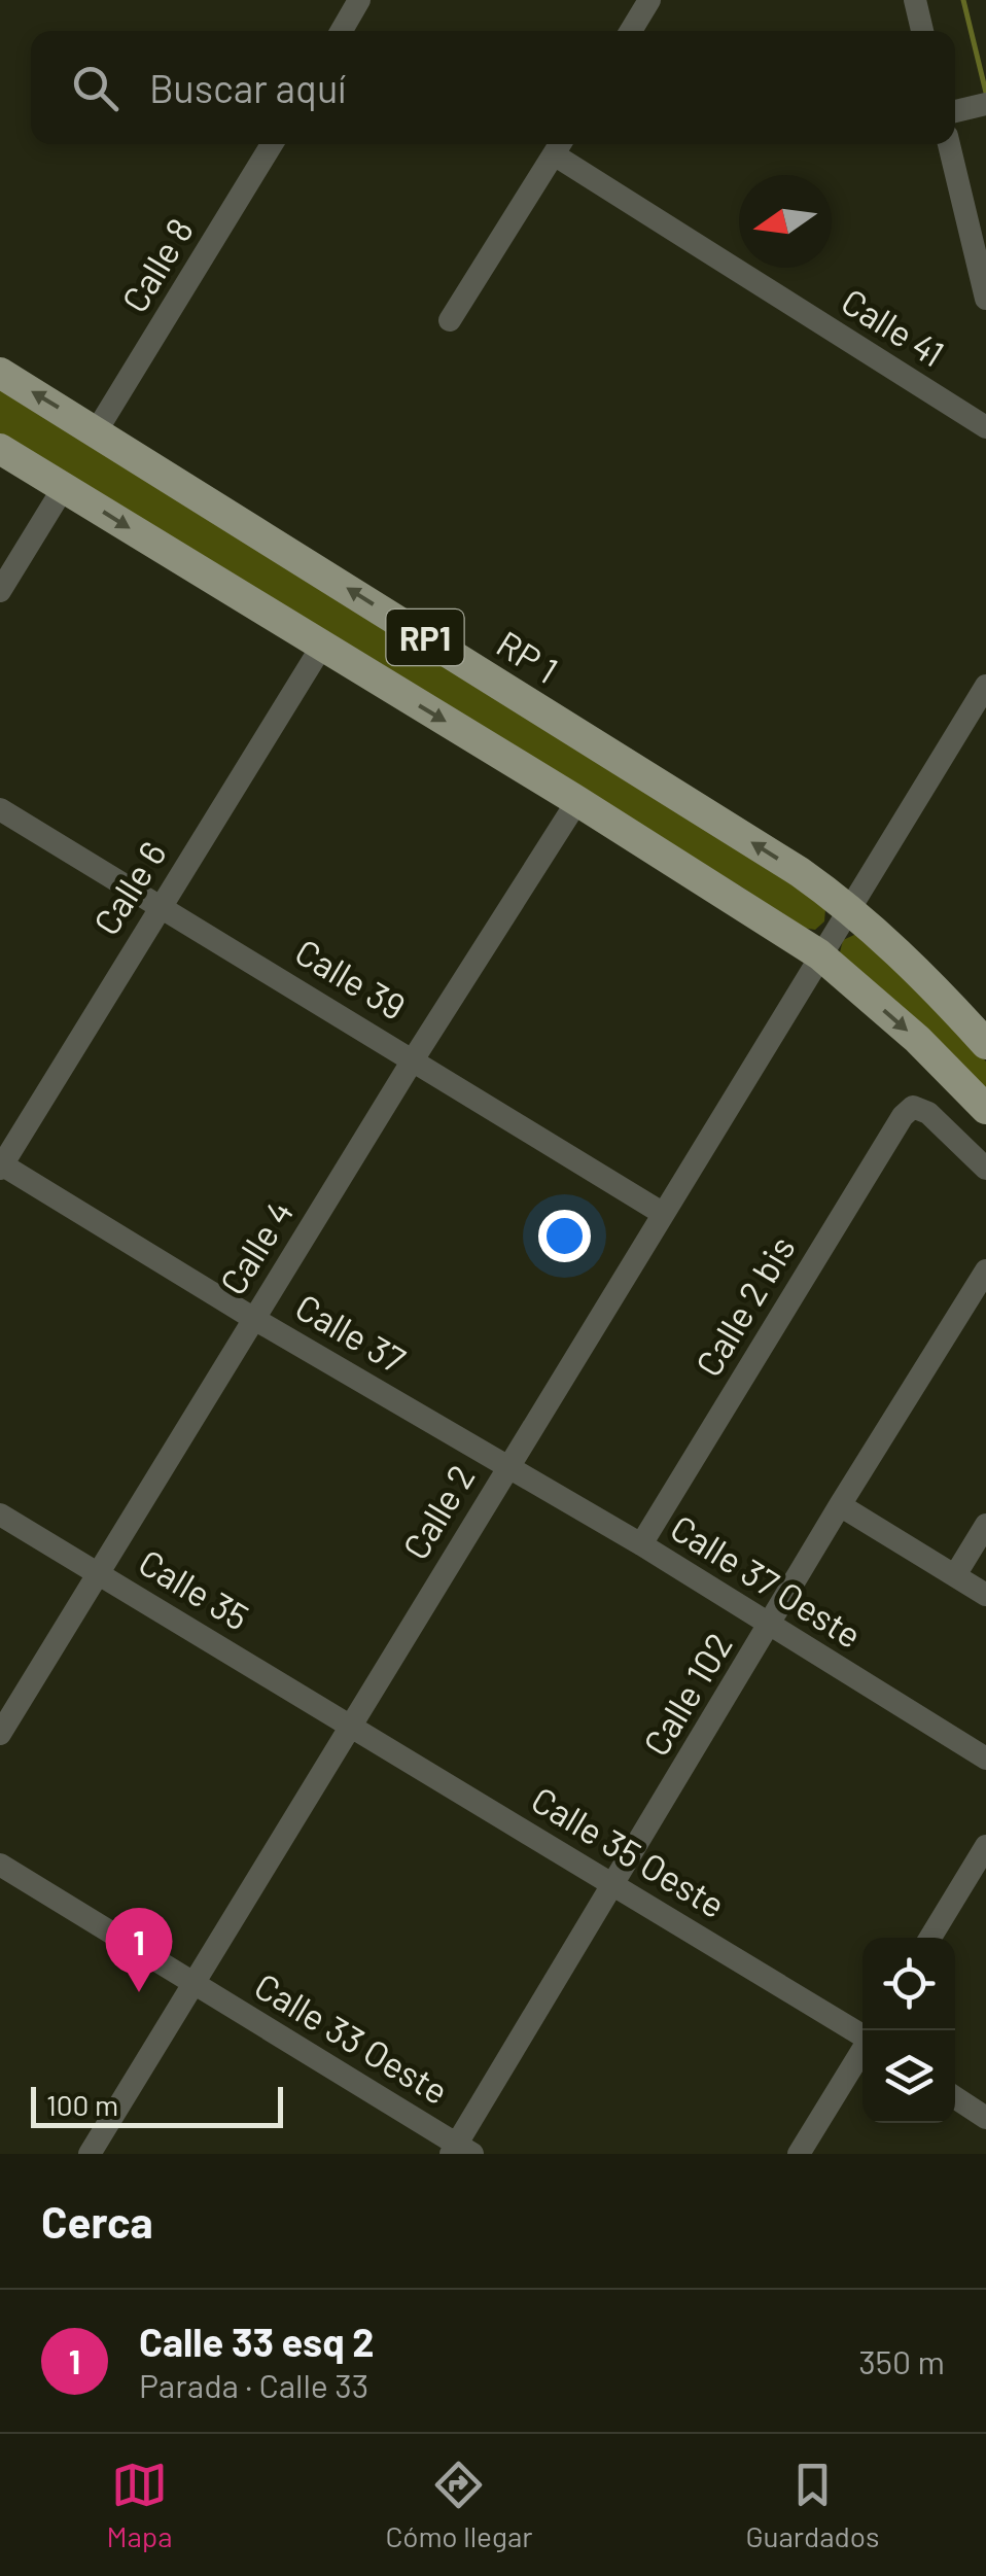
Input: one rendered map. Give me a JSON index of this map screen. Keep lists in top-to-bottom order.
{
  "streets": {
    "main road": ["RP1", "RP 1"],
    "street": [
      "Calle 8",
      "Calle 41",
      "Calle 6",
      "Calle 39",
      "Calle 4",
      "Calle 2 bis",
      "Calle 37",
      "Calle 2",
      "Calle 37 Oeste",
      "Calle 35",
      "Calle 102",
      "Calle 35 Oeste",
      "Calle 33 Oeste"
    ]
  },
  "crossings": [
    ["Calle 8", "RP 1"],
    ["RP1", "Calle 6"],
    ["RP1", "Calle 4"],
    ["RP1", "Calle 2"],
    ["RP 1", "Calle 2"],
    ["Calle 6", "Calle 39"],
    ["Calle 6", "Calle 37"],
    ["Calle 39", "Calle 4"],
    ["Calle 39", "Calle 2"],
    ["Calle 4", "Calle 37"],
    ["Calle 4", "Calle 35"],
    ["Calle 2 bis", "Calle 37 Oeste"],
    ["Calle 37", "Calle 2"],
    ["Calle 37", "Calle 37 Oeste"],
    ["Calle 2", "Calle 37 Oeste"],
    ["Calle 2", "Calle 35"],
    ["Calle 2", "Calle 35 Oeste"],
    ["Calle 2", "Calle 33 Oeste"],
    ["Calle 37 Oeste", "Calle 102"],
    ["Calle 35", "Calle 35 Oeste"],
    ["Calle 102", "Calle 35 Oeste"],
    ["Calle 102", "Calle 33 Oeste"]
  ],
  "scale_bar": "100 m",
  "north": "left",
  "page": {
    "search": "Buscar aquí",
    "pins": "1",
    "scale": "100 m",
    "heading": "Cerca",
    "list": [
      {
        "mark": "1",
        "name": "Calle 33 esq 2",
        "note": "Parada · Calle 33",
        "value": "350 m"
      }
    ],
    "nav": ["Mapa", "Cómo llegar", "Guardados"]
  }
}
